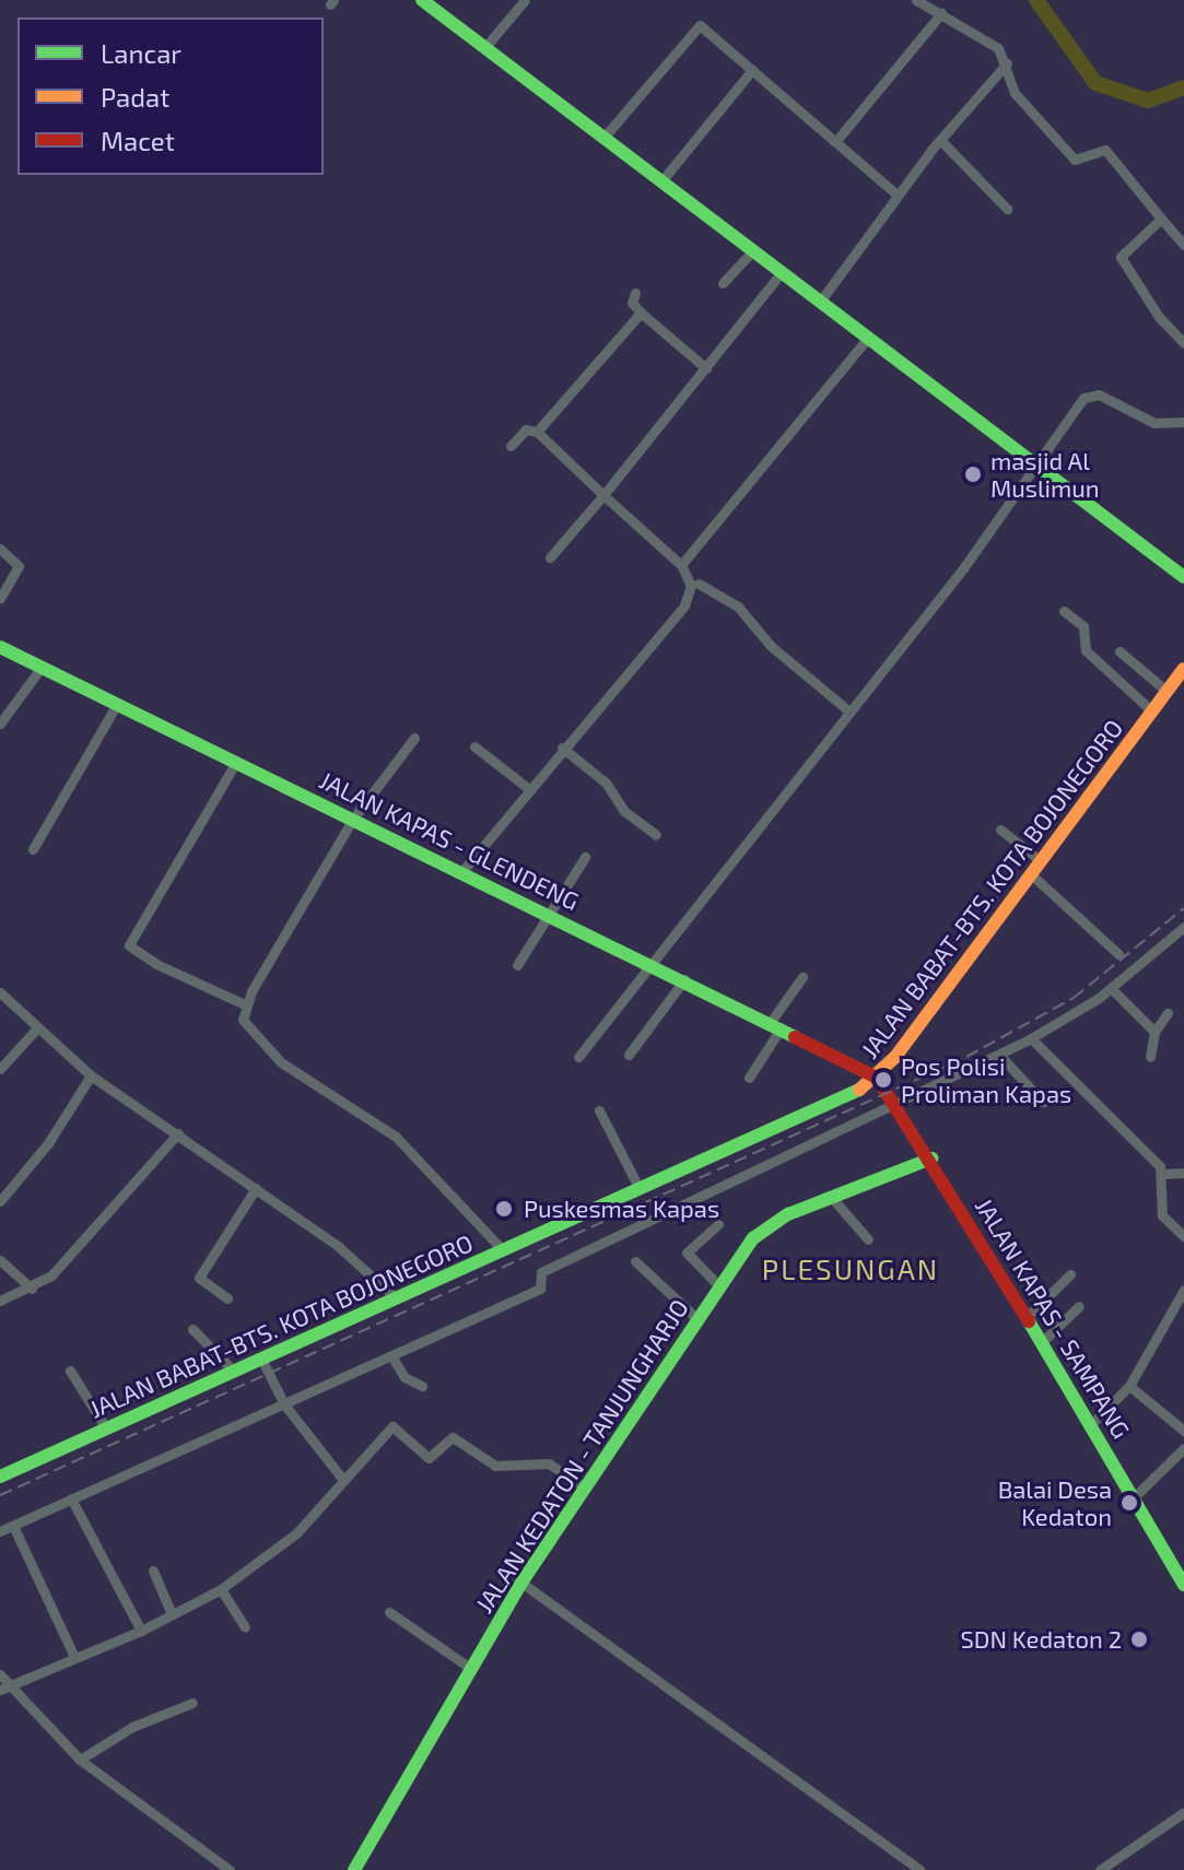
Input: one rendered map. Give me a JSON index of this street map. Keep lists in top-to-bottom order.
{
  "streets": {
    "main road": [
      "JALAN KAPAS - GLENDENG",
      "JALAN BABAT-BTS. KOTA BOJONEGORO",
      "JALAN KAPAS - SAMPANG",
      "JALAN KEDATON - TANJUNGHARJO"
    ]
  },
  "crossings": [
    ["JALAN KAPAS - GLENDENG", "JALAN BABAT-BTS. KOTA BOJONEGORO"],
    ["JALAN KAPAS - GLENDENG", "JALAN KAPAS - SAMPANG"],
    ["JALAN BABAT-BTS. KOTA BOJONEGORO", "JALAN KAPAS - SAMPANG"],
    ["JALAN KAPAS - SAMPANG", "JALAN KEDATON - TANJUNGHARJO"]
  ],
  "districts": ["PLESUNGAN"],
  "places": [
    "masjid Al Muslimun",
    "Pos Polisi Proliman Kapas",
    "Puskesmas Kapas",
    "Balai Desa Kedaton",
    "SDN Kedaton 2"
  ],
  "legend": ["Lancar", "Padat", "Macet"]
}
